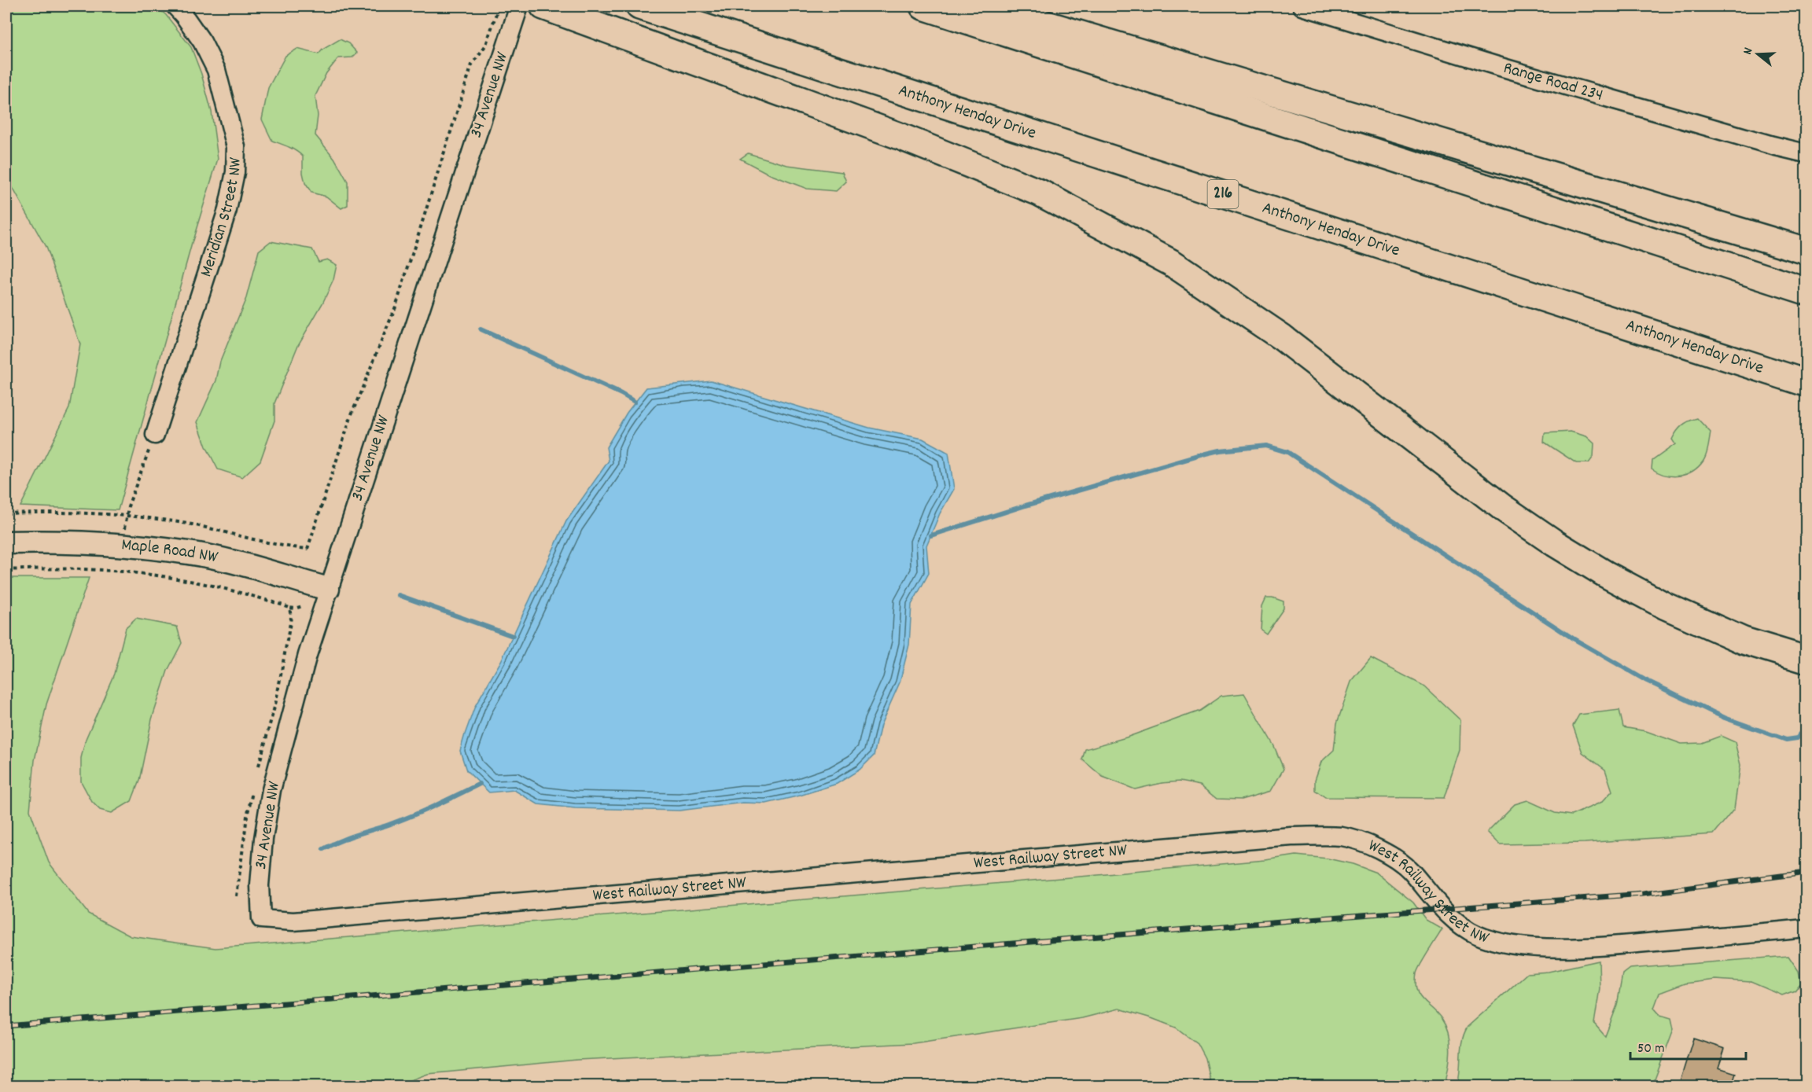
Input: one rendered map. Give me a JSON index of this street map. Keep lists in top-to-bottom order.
{
  "streets": {
    "highway": ["Anthony Henday Drive", "216"],
    "street": [
      "Range Road 234",
      "34 Avenue NW",
      "Meridian Street NW",
      "Maple Road NW",
      "West Railway Street NW"
    ]
  },
  "crossings": [
    ["34 Avenue NW", "Maple Road NW"],
    ["34 Avenue NW", "West Railway Street NW"]
  ],
  "scale_bar": "50 m",
  "north": "left"
}
